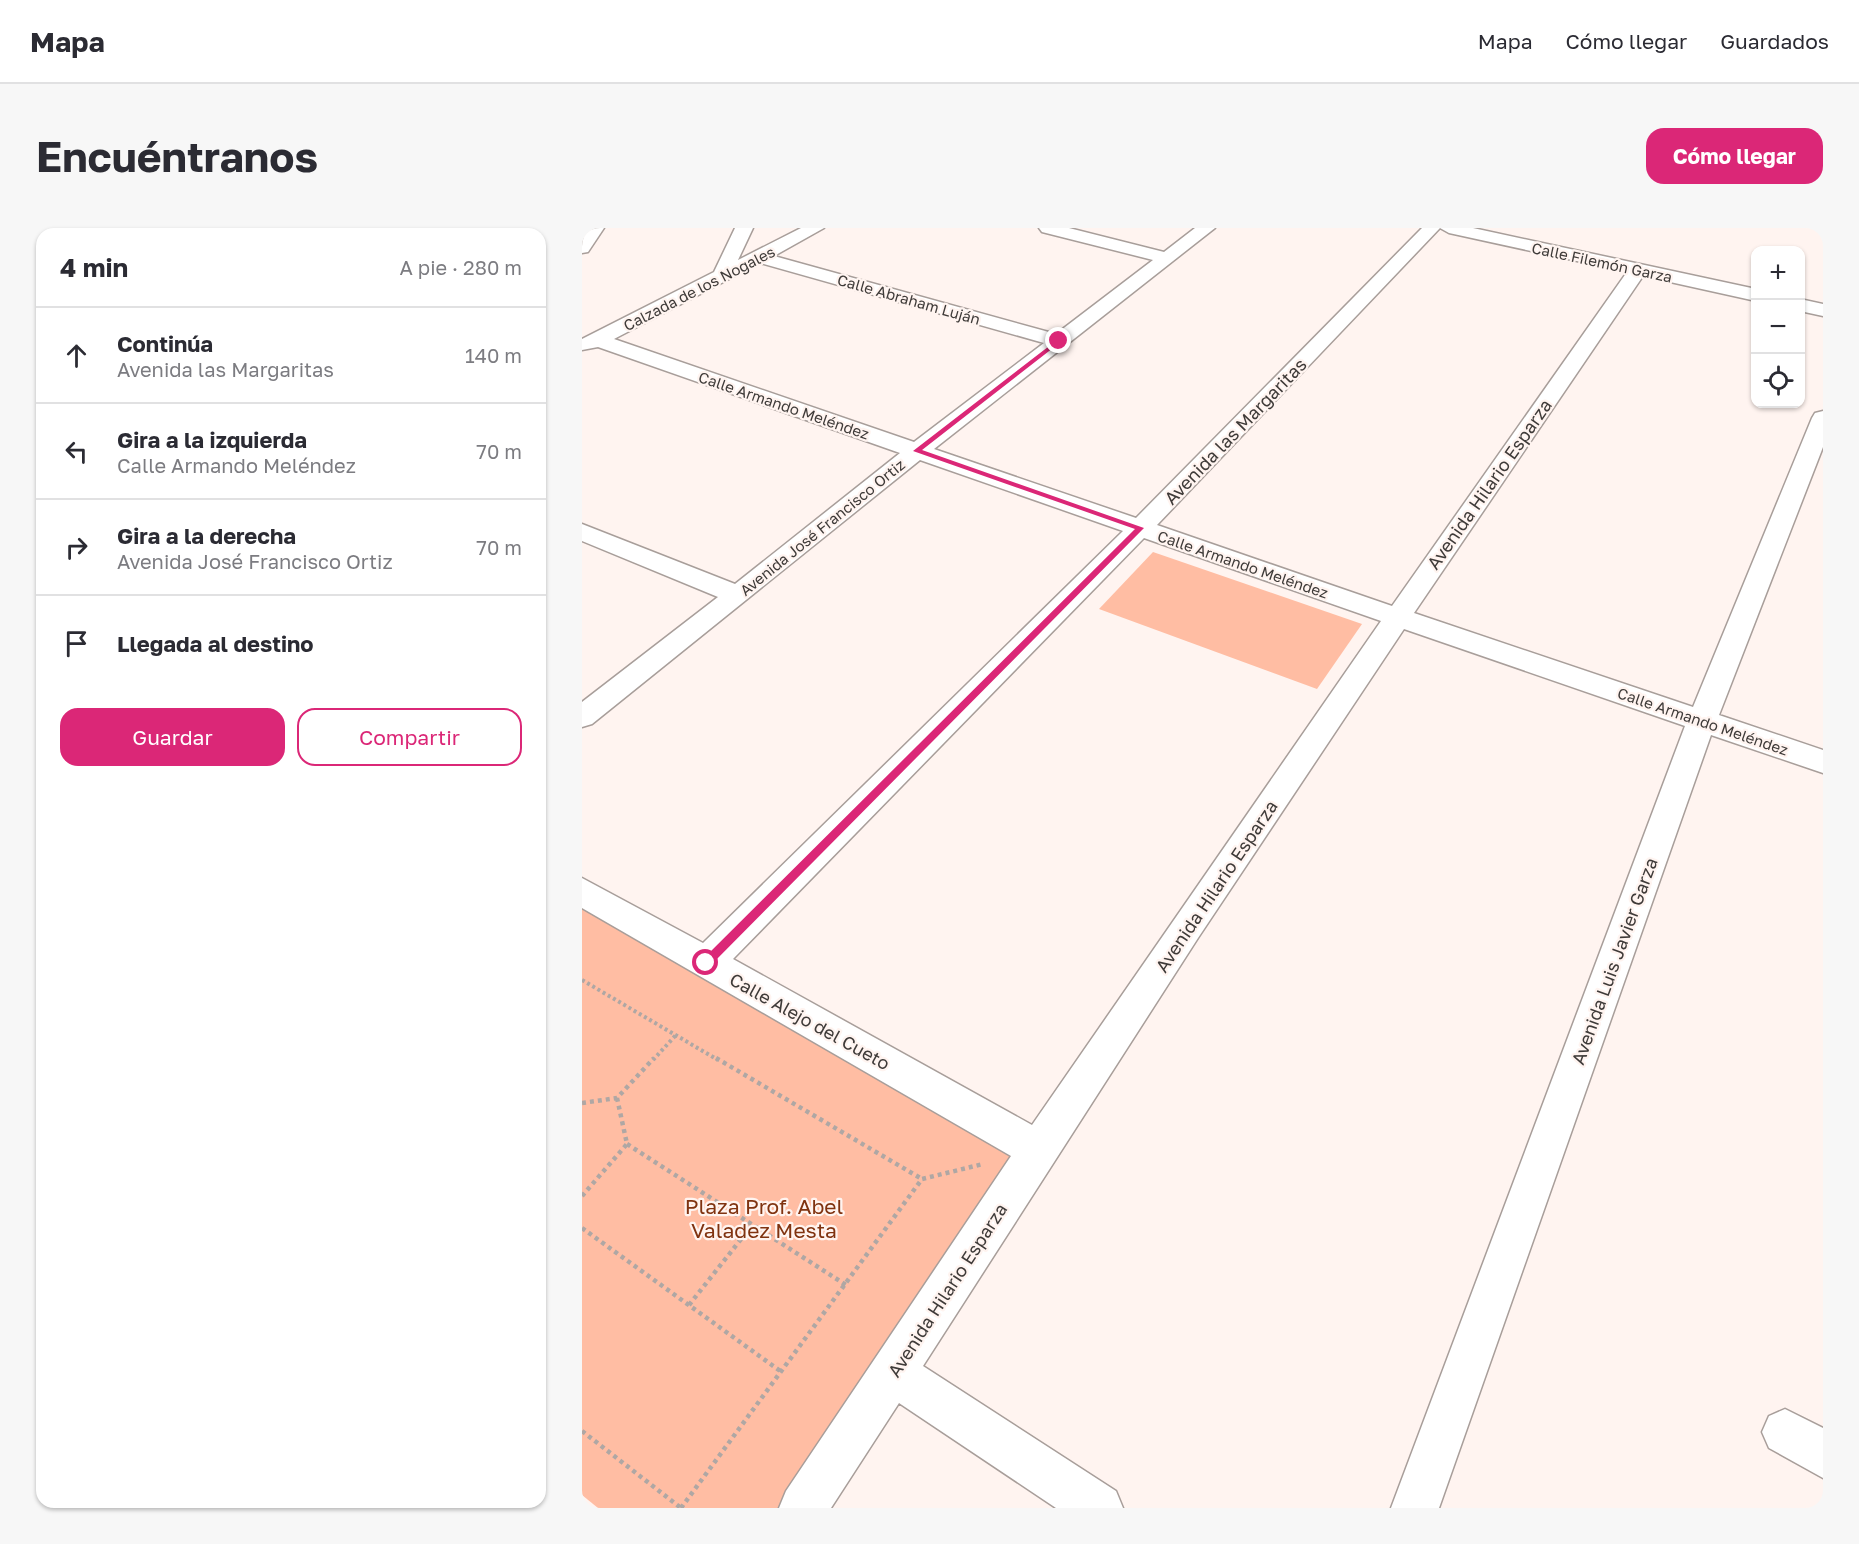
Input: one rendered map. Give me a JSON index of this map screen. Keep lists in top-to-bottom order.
{
  "streets": {
    "street": [
      "Calle Filemón Garza",
      "Calzada de los Nogales",
      "Calle Abraham Luján",
      "Calle Armando Meléndez",
      "Avenida las Margaritas",
      "Avenida Hilario Esparza",
      "Avenida José Francisco Ortiz",
      "Avenida Luis Javier Garza",
      "Calle Alejo del Cueto"
    ]
  },
  "crossings": [
    ["Calle Filemón Garza", "Avenida Hilario Esparza"],
    ["Calzada de los Nogales", "Calle Abraham Luján"],
    ["Calzada de los Nogales", "Calle Armando Meléndez"],
    ["Calle Abraham Luján", "Avenida José Francisco Ortiz"],
    ["Calle Armando Meléndez", "Avenida las Margaritas"],
    ["Calle Armando Meléndez", "Avenida Hilario Esparza"],
    ["Calle Armando Meléndez", "Avenida José Francisco Ortiz"],
    ["Calle Armando Meléndez", "Avenida Luis Javier Garza"],
    ["Avenida las Margaritas", "Calle Alejo del Cueto"],
    ["Avenida Hilario Esparza", "Calle Alejo del Cueto"]
  ],
  "parks": ["Plaza Prof. Abel Valadez Mesta"],
  "page": {
    "header": "Mapa",
    "nav": ["Mapa", "Cómo llegar", "Guardados"],
    "buttons": [
      "Cómo llegar",
      ["Guardar", "Compartir"]
    ],
    "title": "Encuéntranos",
    "heading": ["4 min", "A pie · 280 m"],
    "map_buttons": ["+", "−"],
    "list": [
      ["Continúa", "Avenida las Margaritas", "140 m"],
      ["Gira a la izquierda", "Calle Armando Meléndez", "70 m"],
      ["Gira a la derecha", "Avenida José Francisco Ortiz", "70 m"],
      "Llegada al destino"
    ]
  }
}
